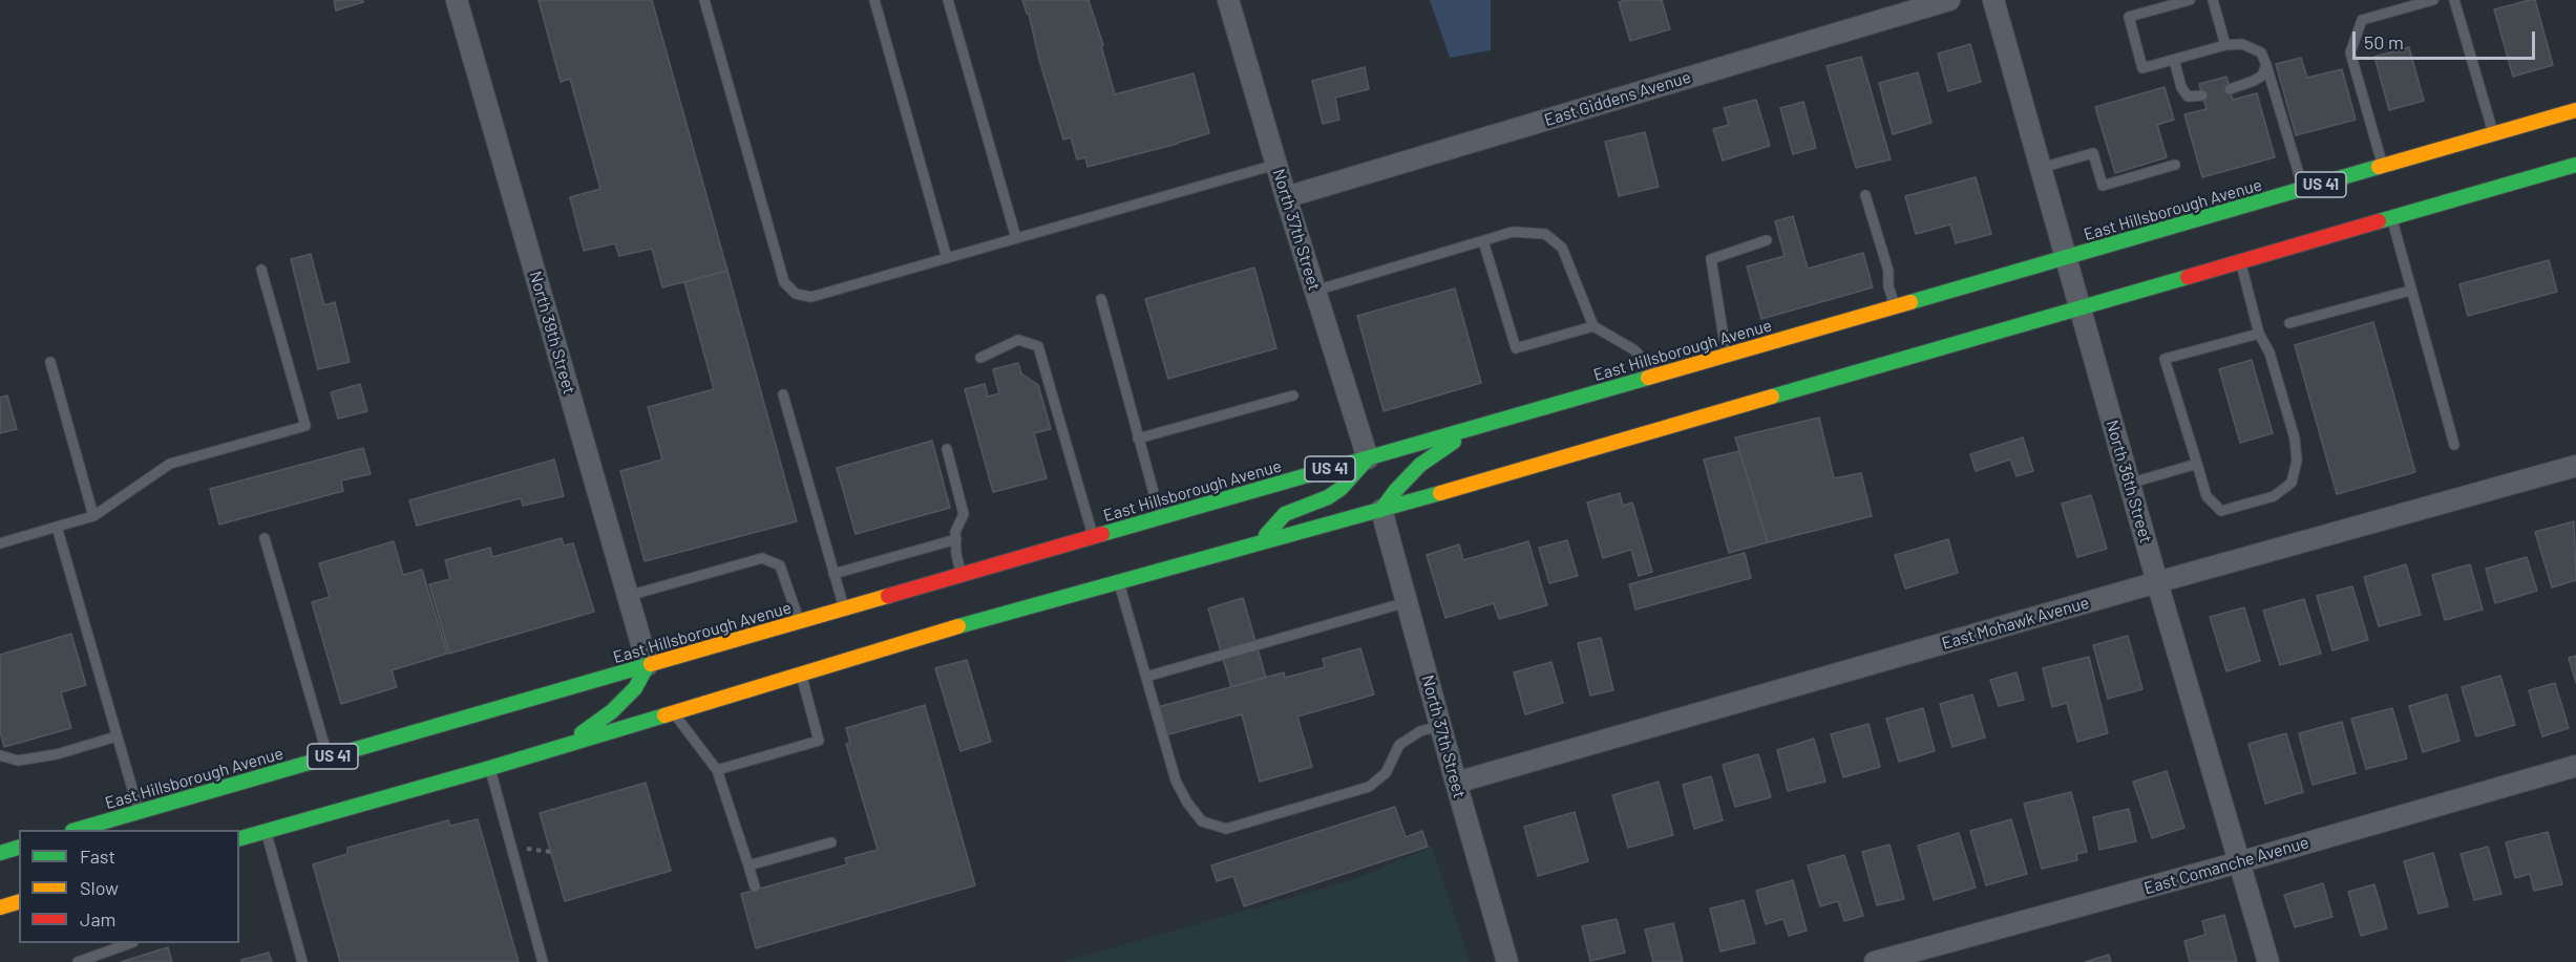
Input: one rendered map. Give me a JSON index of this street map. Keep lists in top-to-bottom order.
{
  "streets": {
    "main road": ["US 41", "East Hillsborough Avenue"],
    "street": [
      "East Giddens Avenue",
      "North 37th Street",
      "North 39th Street",
      "North 36th Street",
      "East Mohawk Avenue",
      "East Comanche Avenue"
    ]
  },
  "crossings": [
    ["East Giddens Avenue", "North 37th Street"],
    ["East Hillsborough Avenue", "North 37th Street"],
    ["East Hillsborough Avenue", "North 39th Street"],
    ["East Hillsborough Avenue", "North 36th Street"],
    ["North 37th Street", "East Mohawk Avenue"],
    ["North 36th Street", "East Mohawk Avenue"],
    ["North 36th Street", "East Comanche Avenue"]
  ],
  "legend": ["Fast", "Slow", "Jam"],
  "scale_bar": "50 m"
}
